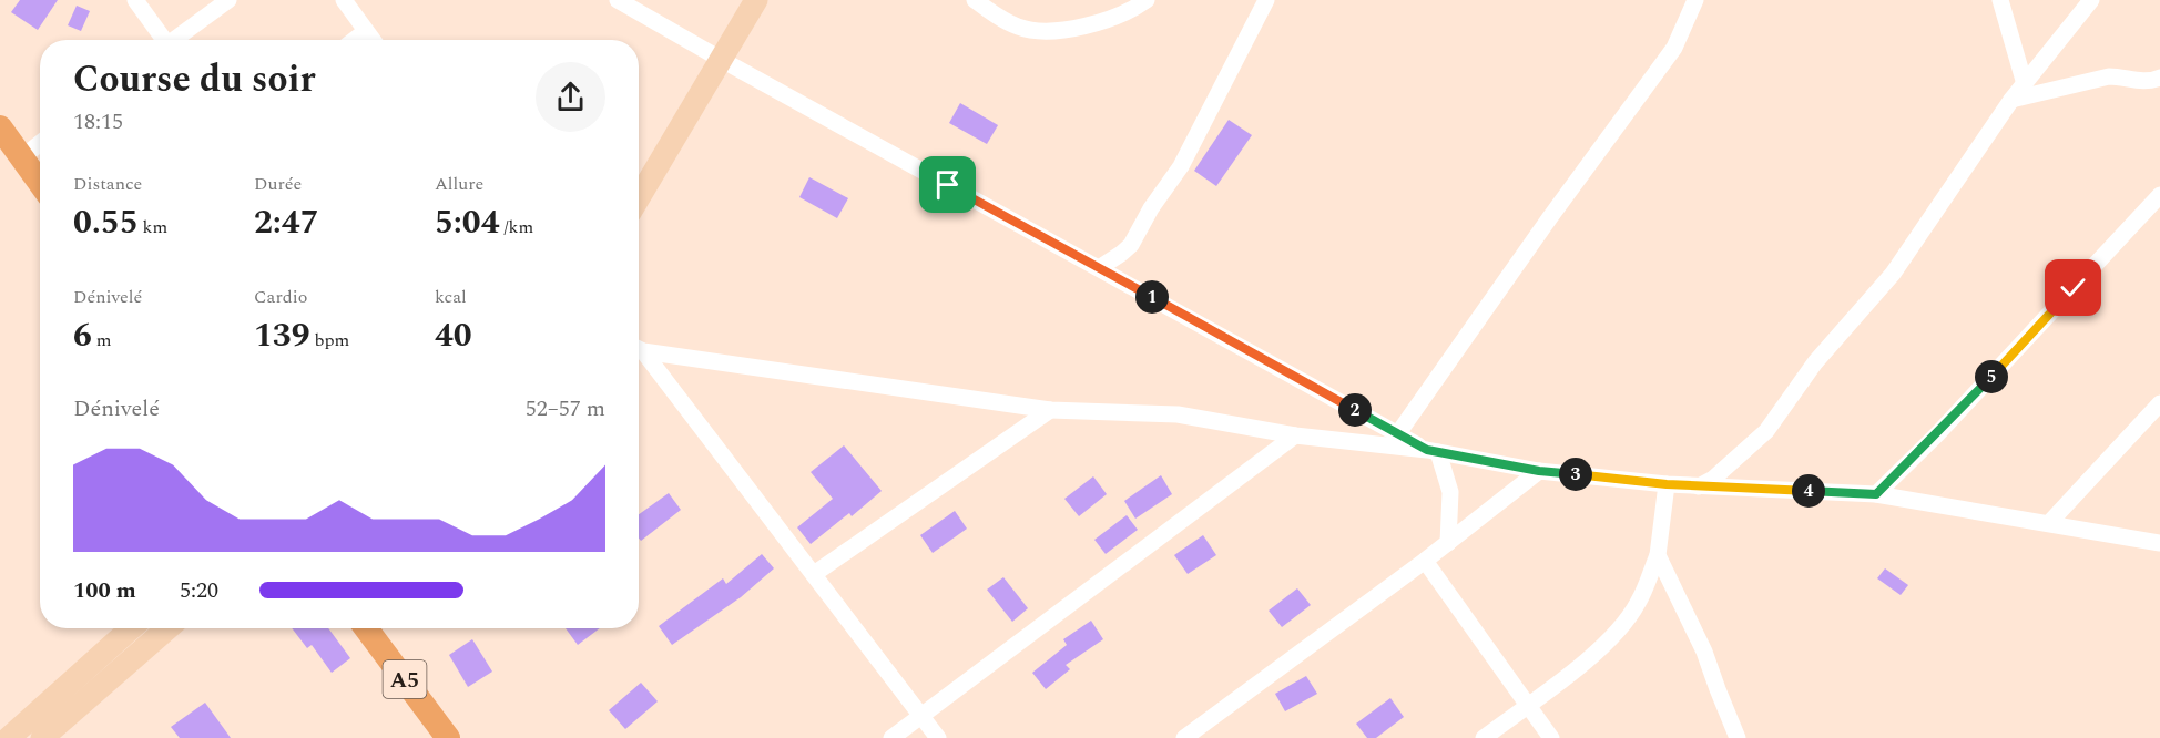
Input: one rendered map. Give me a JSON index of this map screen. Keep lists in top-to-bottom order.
{
  "streets": {
    "main road": ["A5"]
  },
  "page": {
    "heading": ["Course du soir", "18:15"],
    "stats": [
      ["Distance", "0.55 km"],
      ["Durée", "2:47"],
      ["Allure", "5:04 /km"],
      ["Dénivelé", "6 m"],
      ["Cardio", "139 bpm"],
      ["kcal", "40"]
    ],
    "pins": [
      "1",
      "5",
      "2",
      "3",
      "4"
    ],
    "chart": ["Dénivelé", "52–57 m"],
    "list": [
      {
        "name": "100 m",
        "note": "5:20"
      }
    ]
  }
}
